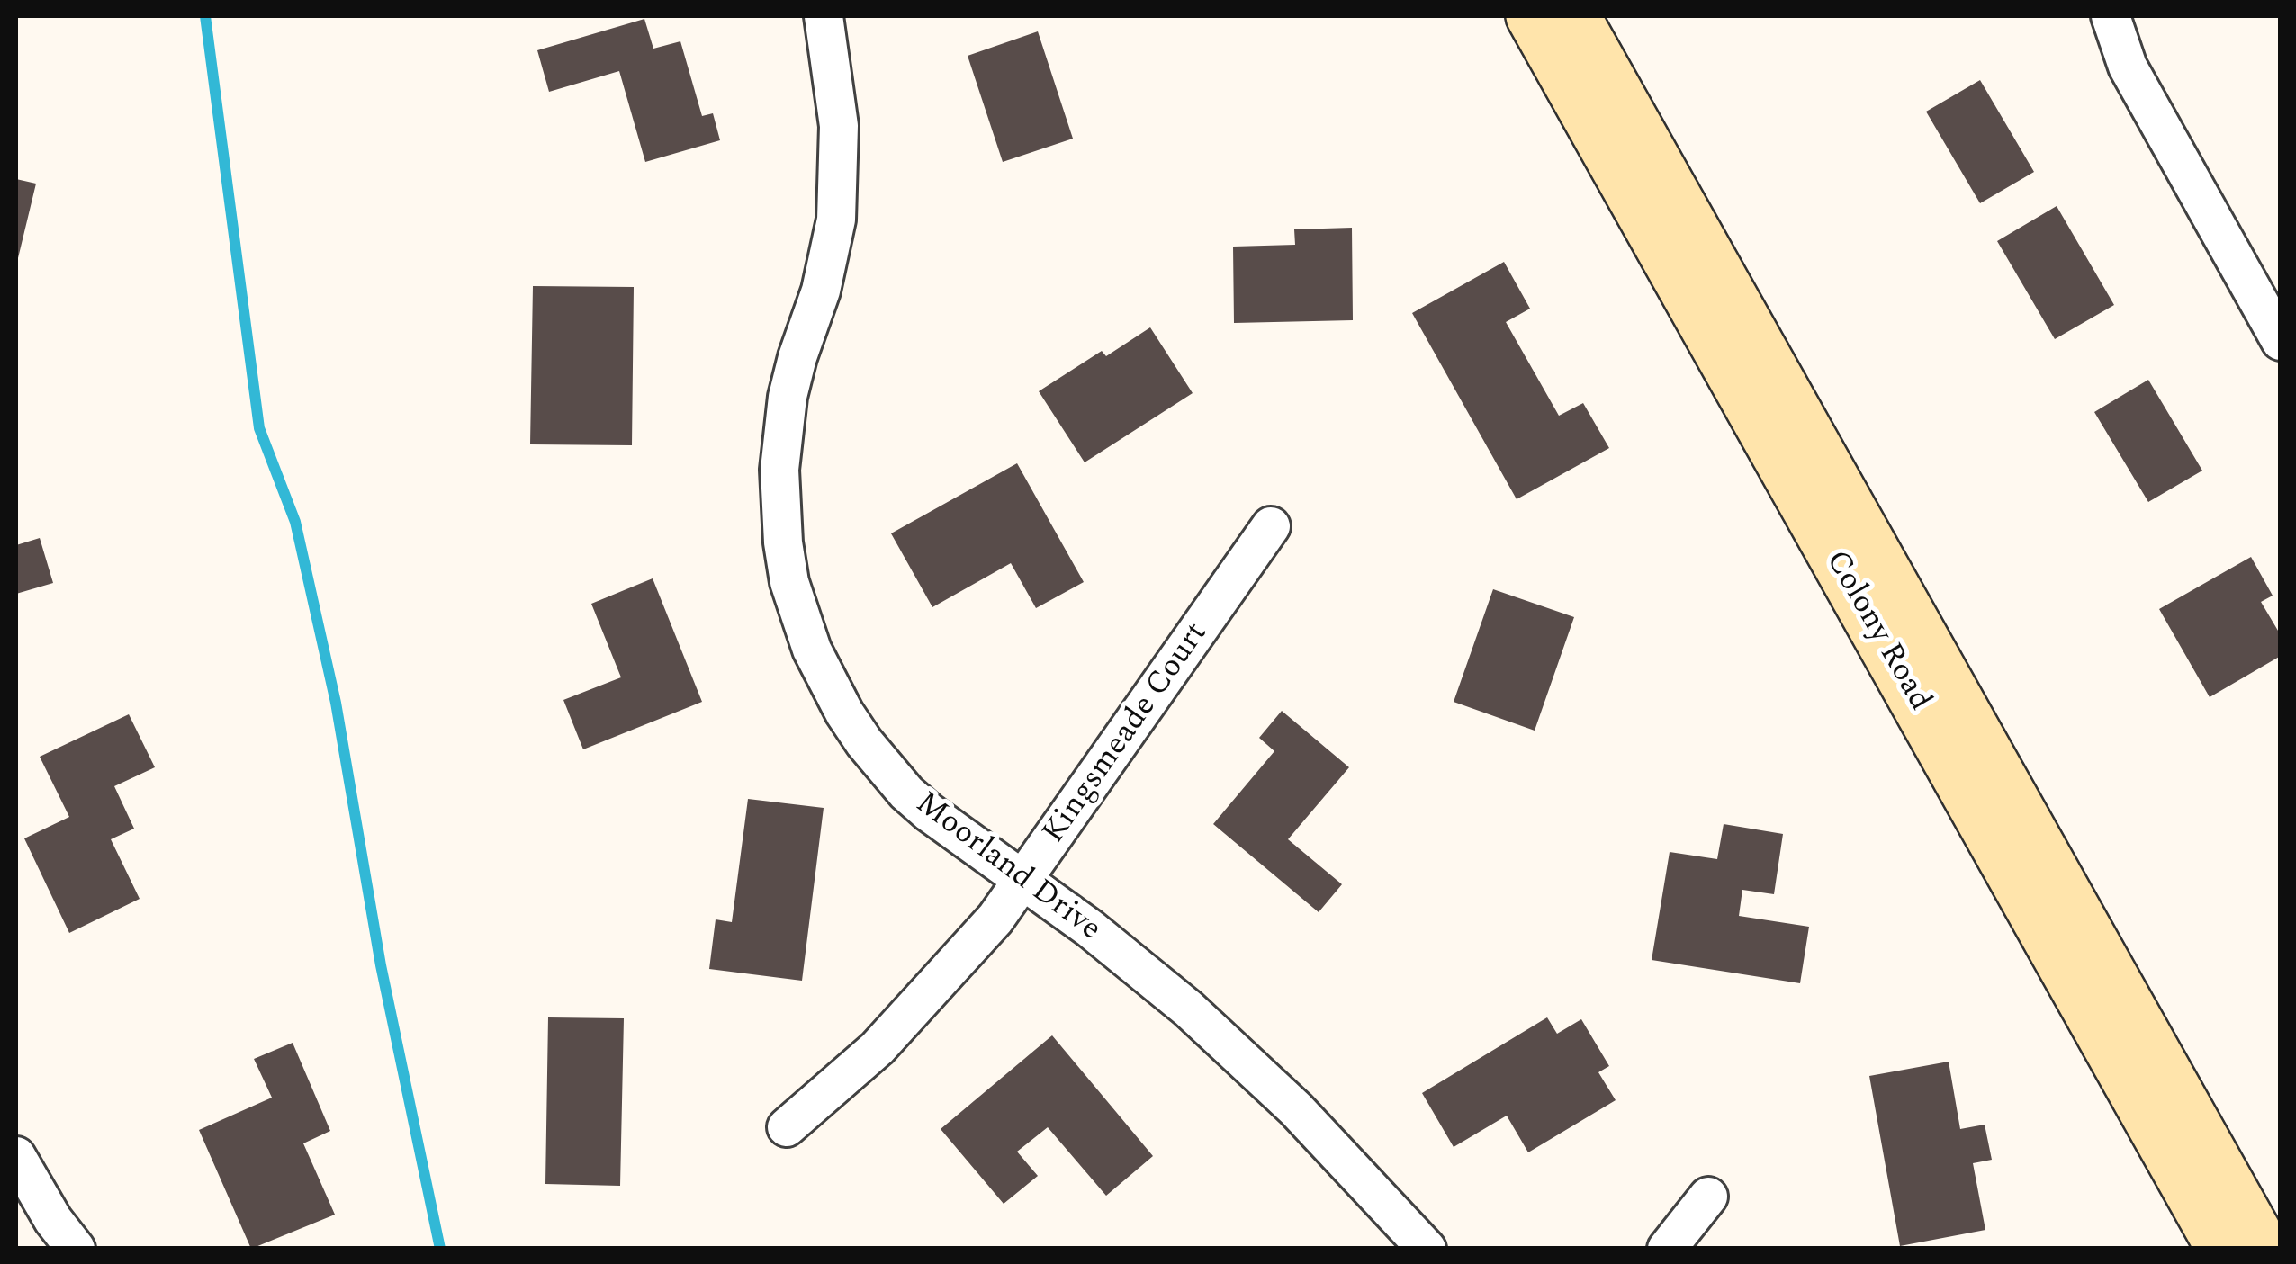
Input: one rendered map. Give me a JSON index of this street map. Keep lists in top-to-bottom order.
{
  "streets": {
    "main road": ["Colony Road"],
    "street": ["Kingsmeade Court", "Moorland Drive"]
  },
  "crossings": [
    ["Kingsmeade Court", "Moorland Drive"]
  ]
}
